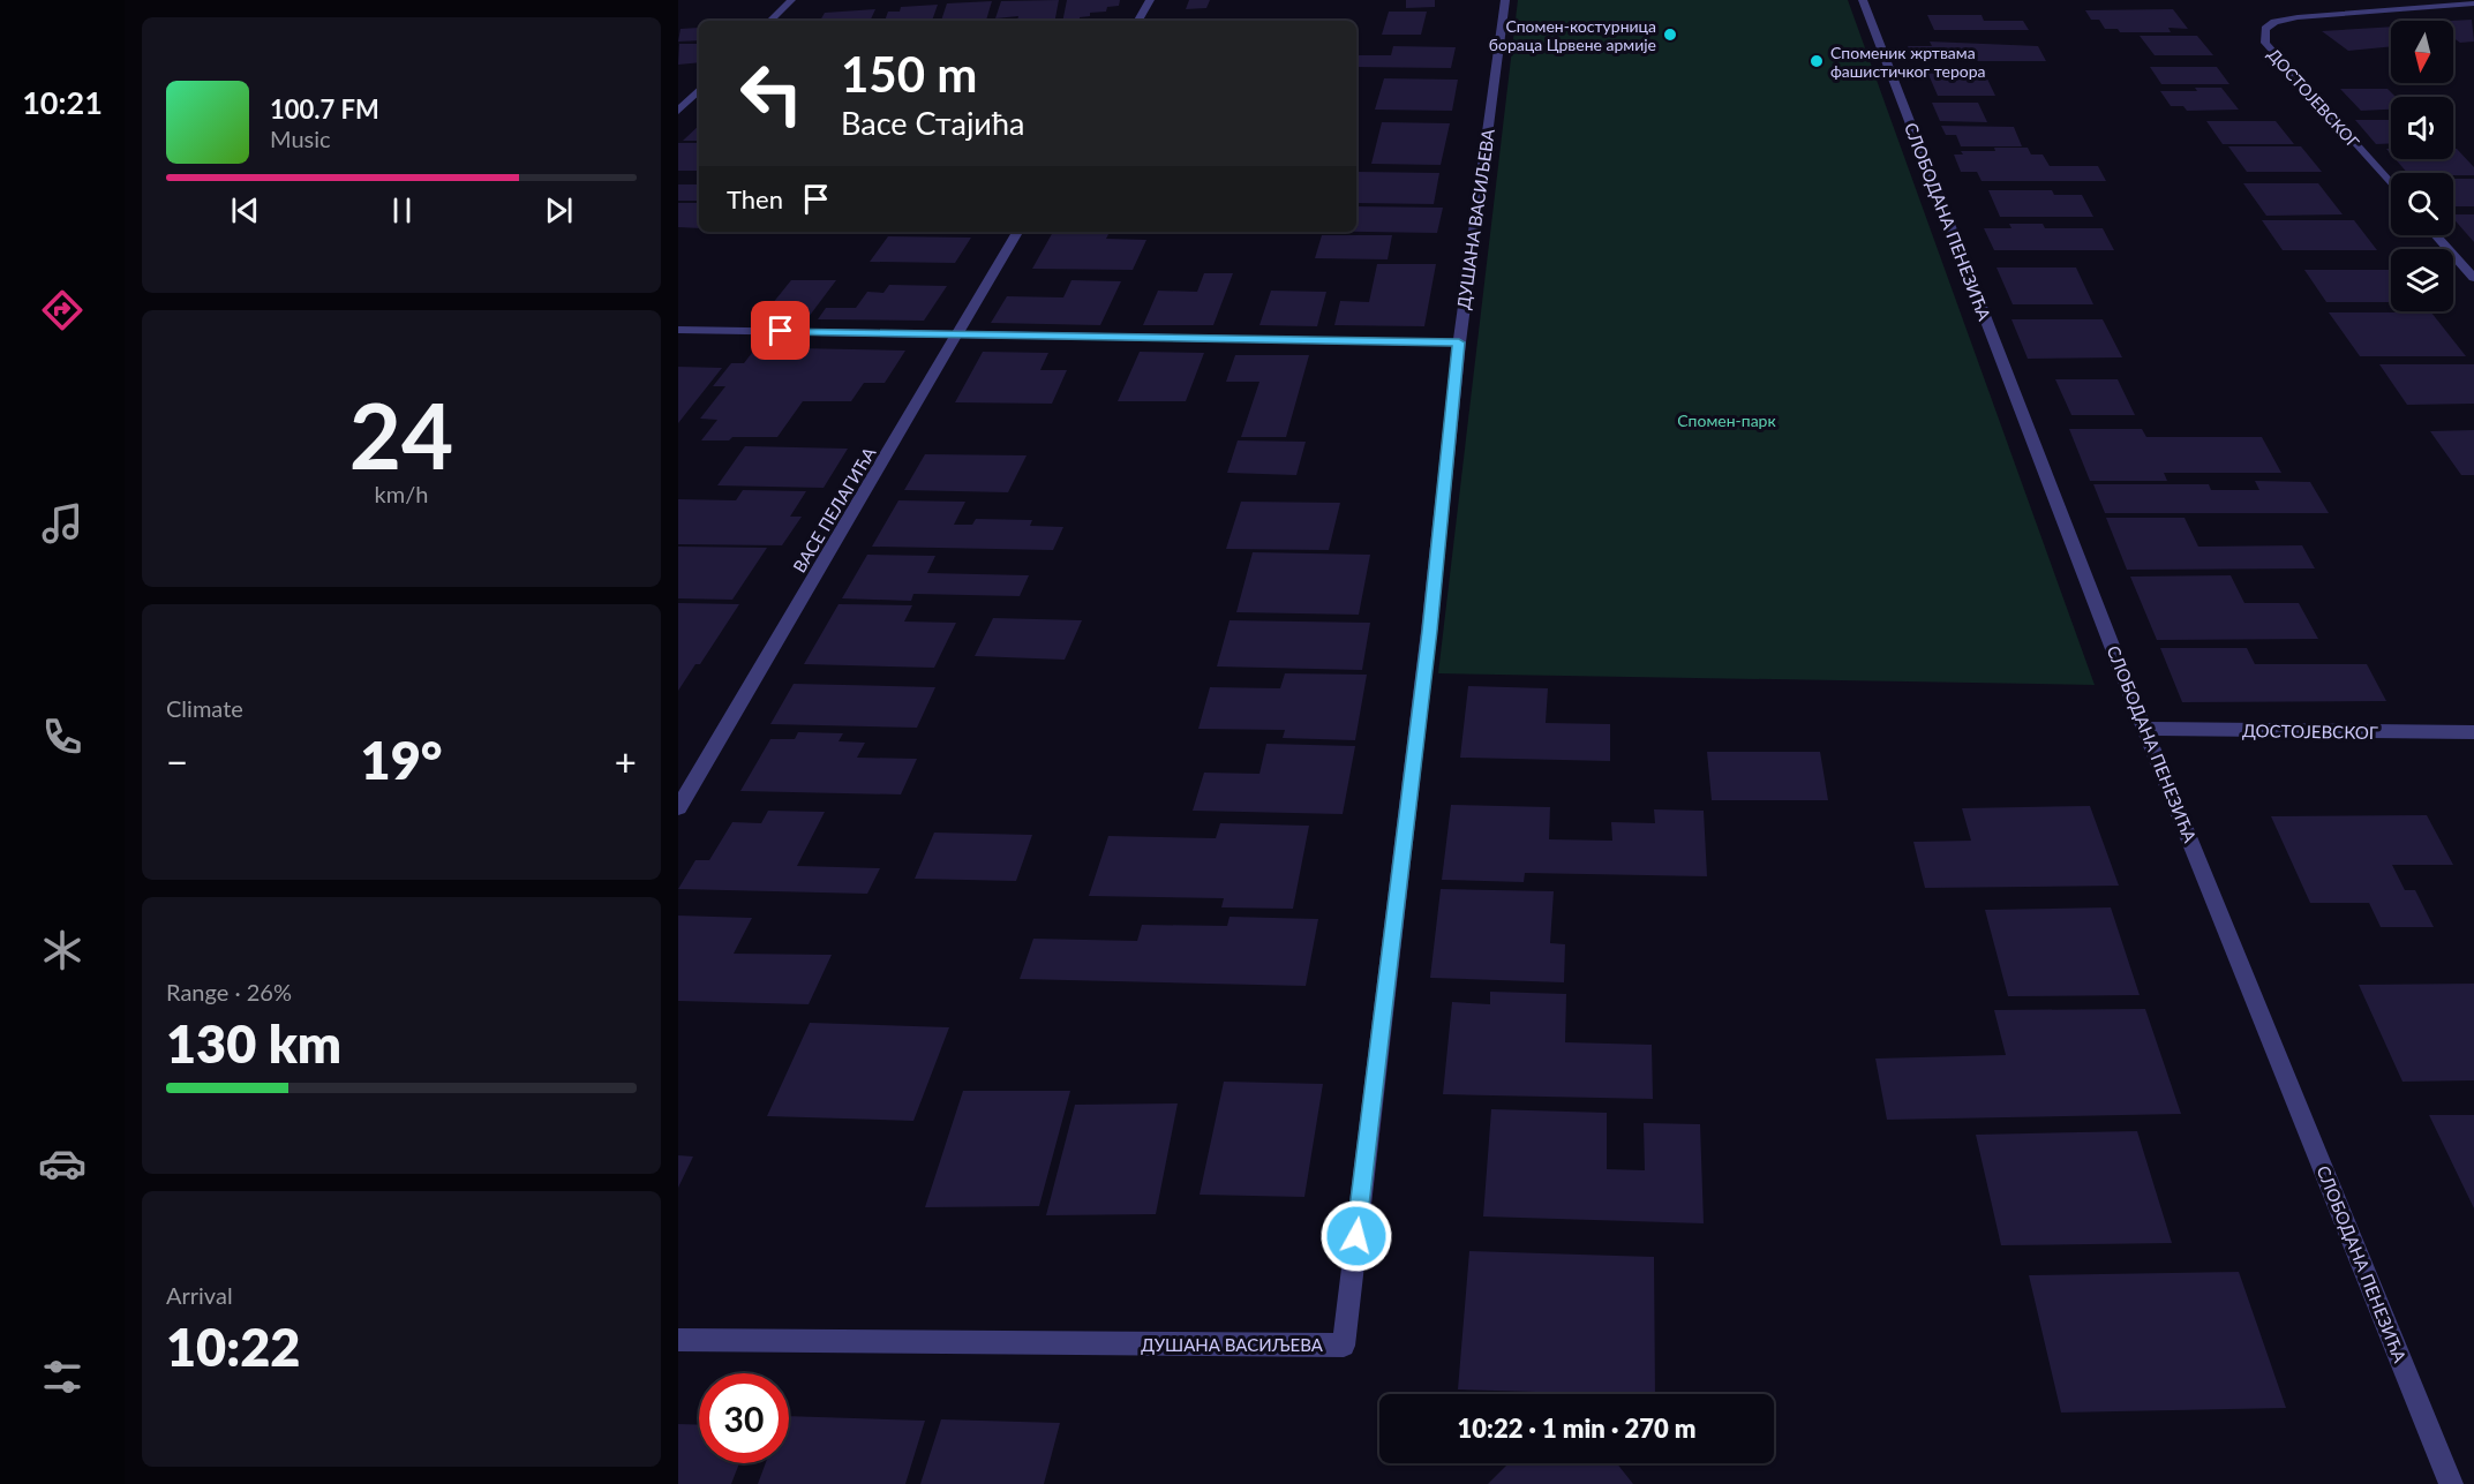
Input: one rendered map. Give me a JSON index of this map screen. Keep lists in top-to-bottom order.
{
  "streets": {
    "street": [
      "ДОСТОЈЕВСКОГ",
      "ДУШАНА ВАСИЉЕВА",
      "СЛОБОДАНА ПЕНЕЗИЋА",
      "ВАСЕ ПЕЛАГИЋА"
    ]
  },
  "crossings": [
    ["ДОСТОЈЕВСКОГ", "СЛОБОДАНА ПЕНЕЗИЋА"]
  ],
  "parks": ["Спомен-парк"],
  "places": ["Спомен-костурница бораца Црвене армије", "Споменик жртвама фашистичког терора"],
  "north": "bottom",
  "page": {
    "tabs": "10:21",
    "turn": ["150 m", "Васе Стајића"],
    "song": ["100.7 FM", "Music"],
    "then": "Then",
    "tile": [
      ["24", "km/h"],
      "Climate",
      ["Range · 26%", "130 km"],
      ["Arrival", "10:22"]
    ],
    "heat": ["−", "19°", "+"],
    "limit": "30",
    "trip": "10:22 · 1 min · 270 m"
  }
}
